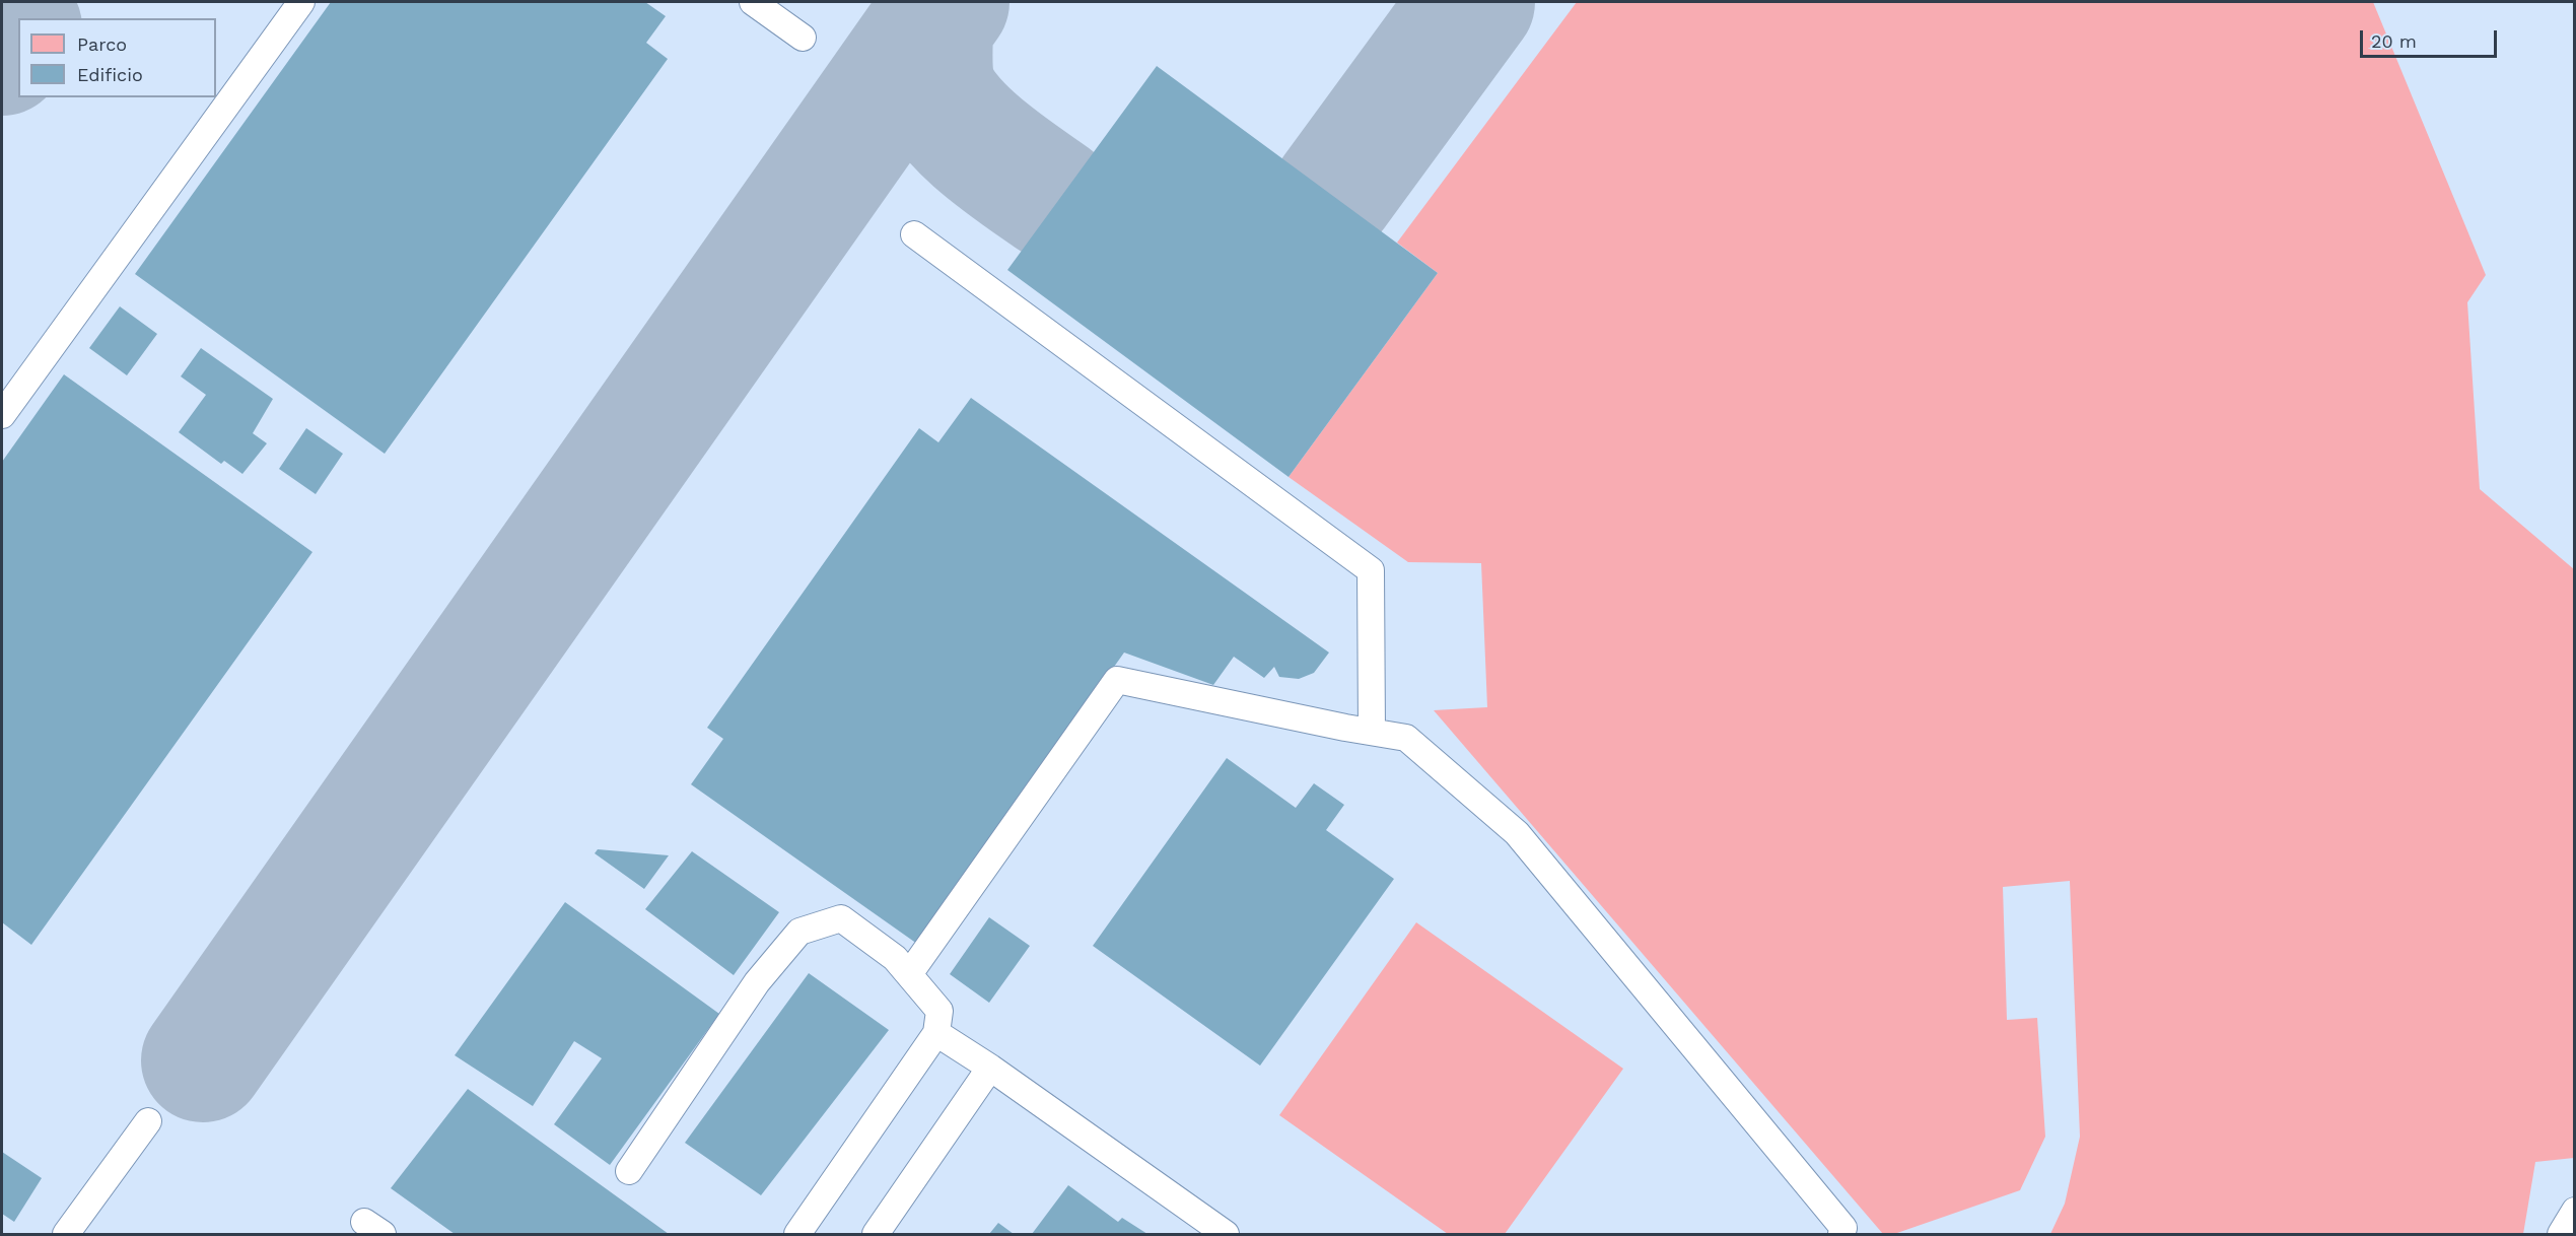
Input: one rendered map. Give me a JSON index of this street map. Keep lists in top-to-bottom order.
{
  "legend": ["Parco", "Edificio"],
  "scale_bar": "20 m"
}
